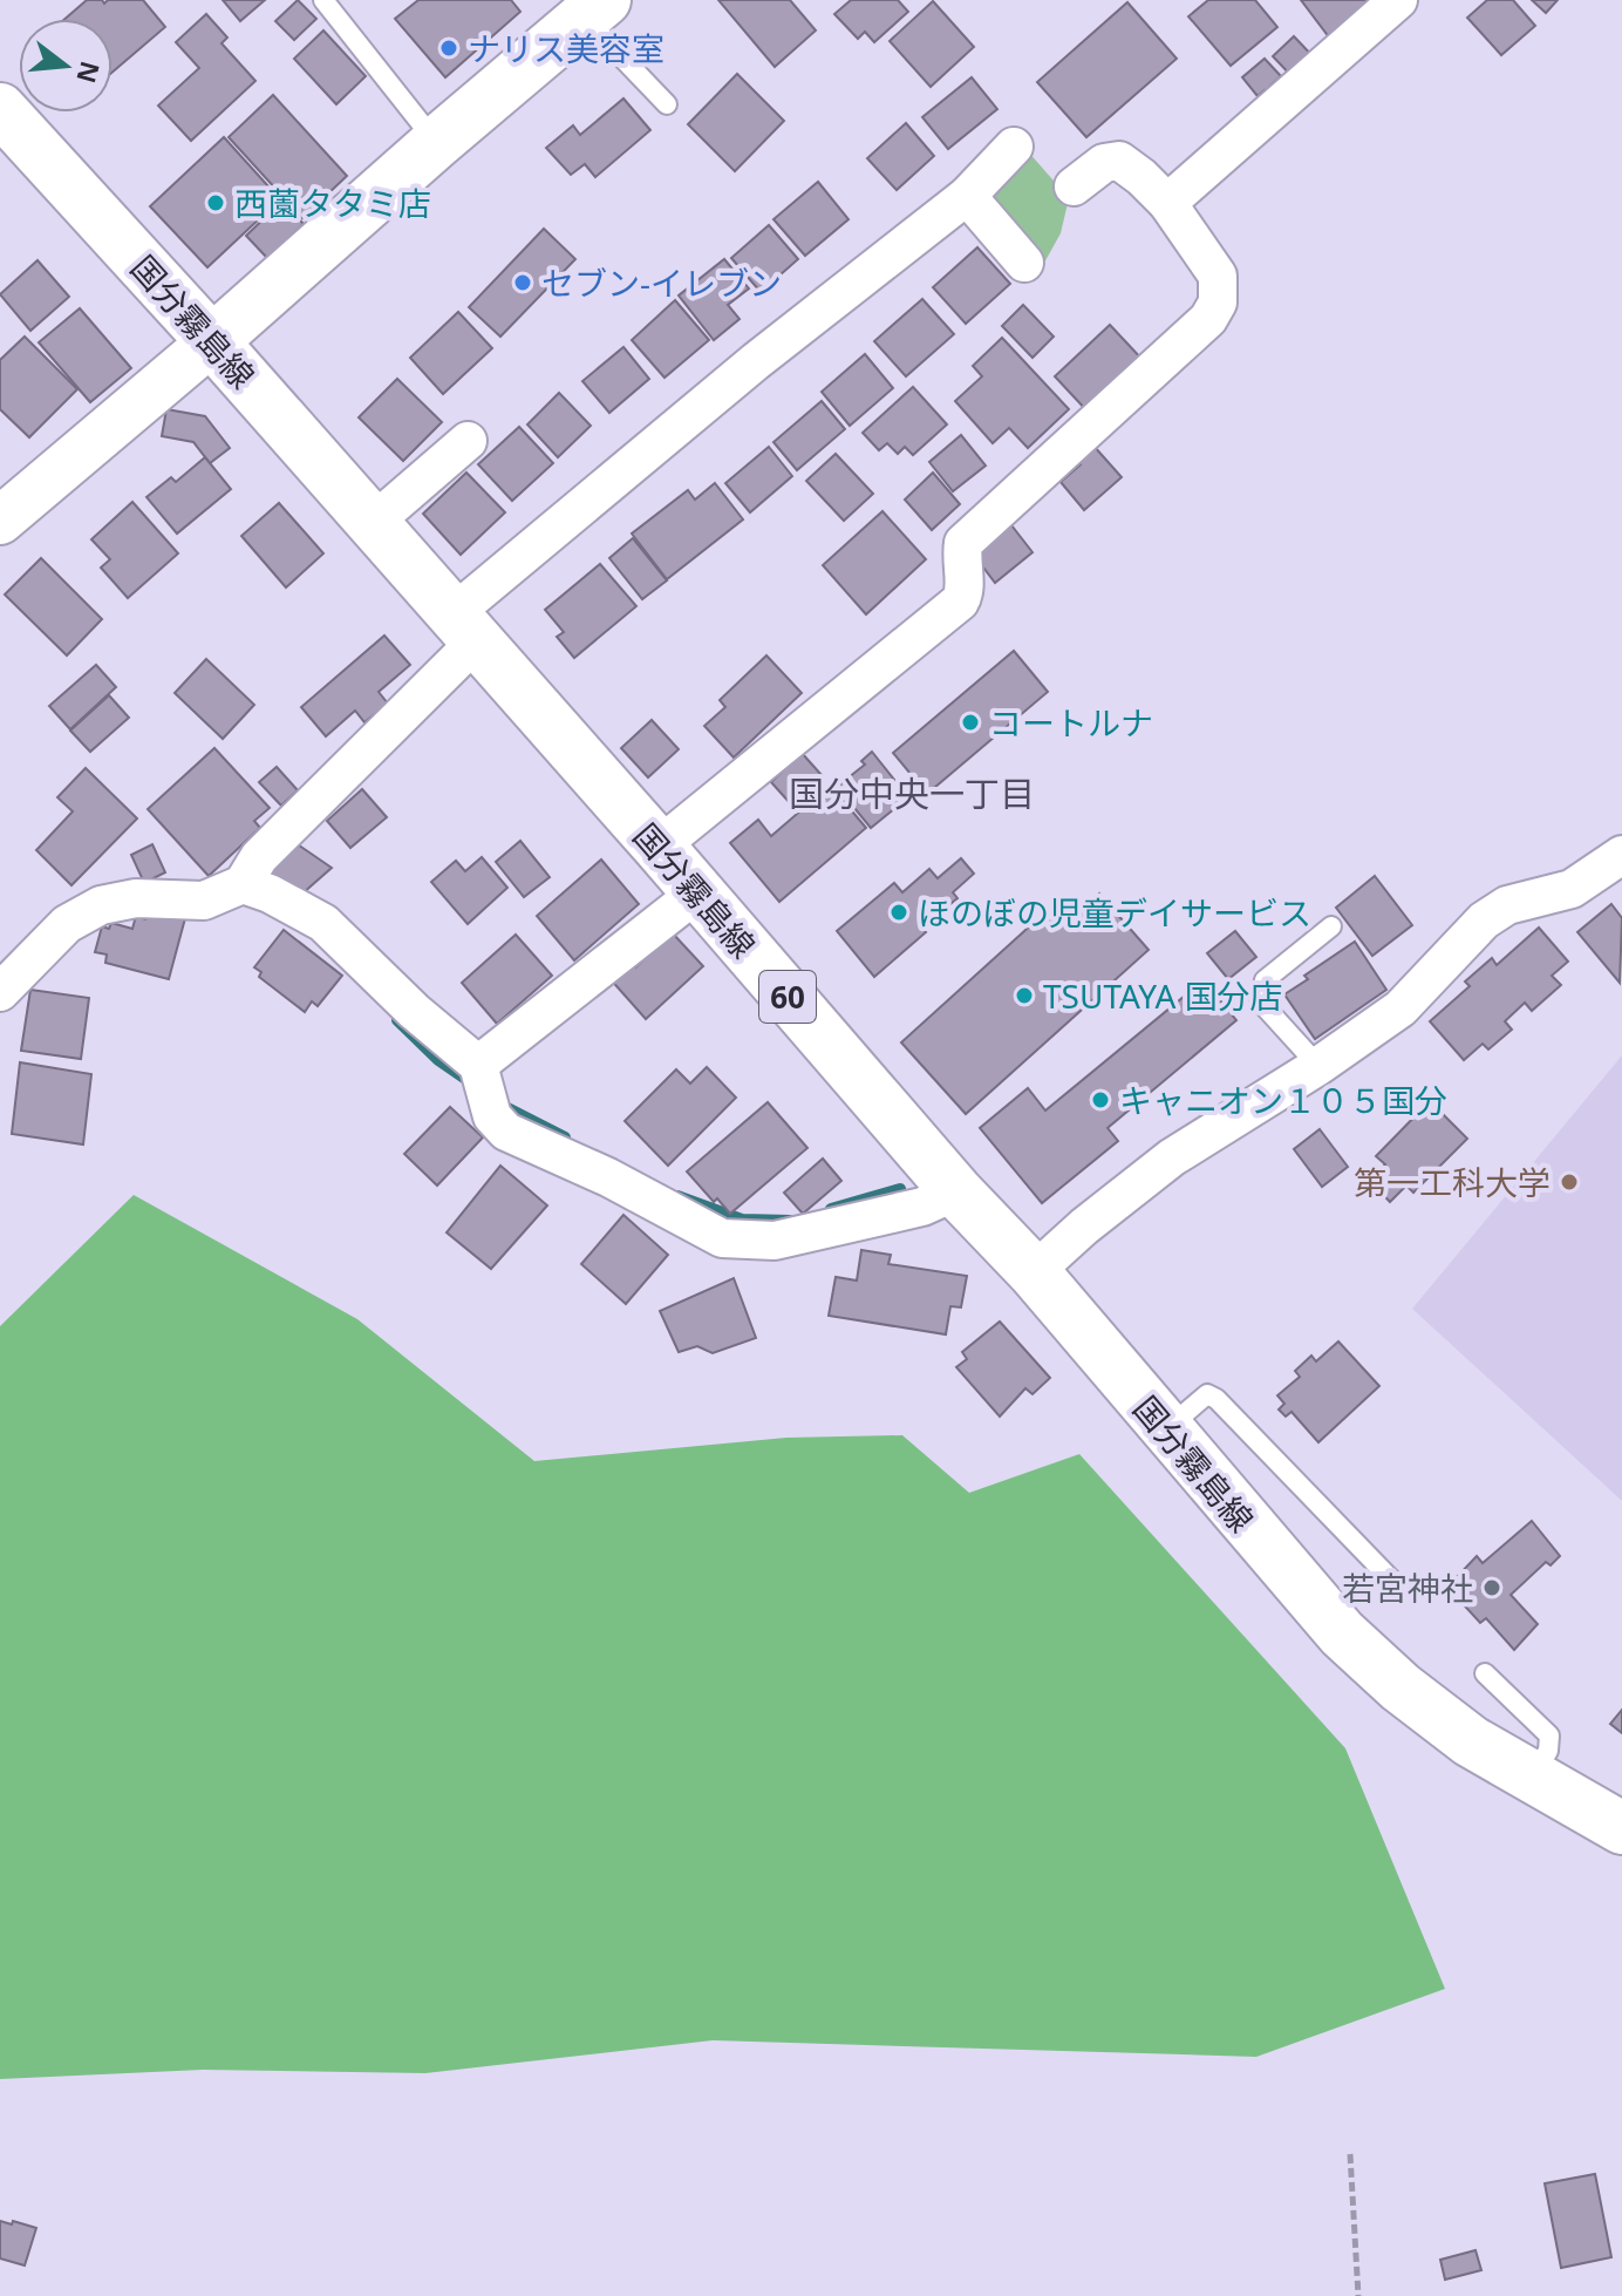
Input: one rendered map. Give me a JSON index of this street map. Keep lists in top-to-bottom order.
{
  "streets": {
    "main road": ["国分霧島線", "60"]
  },
  "districts": ["国分中央一丁目"],
  "places": [
    "ナリス美容室",
    "西薗タタミ店",
    "セブン-イレブン",
    "コートルナ",
    "ほのぼの児童デイサービス",
    "TSUTAYA 国分店",
    "キャニオン１０５国分",
    "第一工科大学",
    "若宮神社"
  ],
  "north": "right"
}
